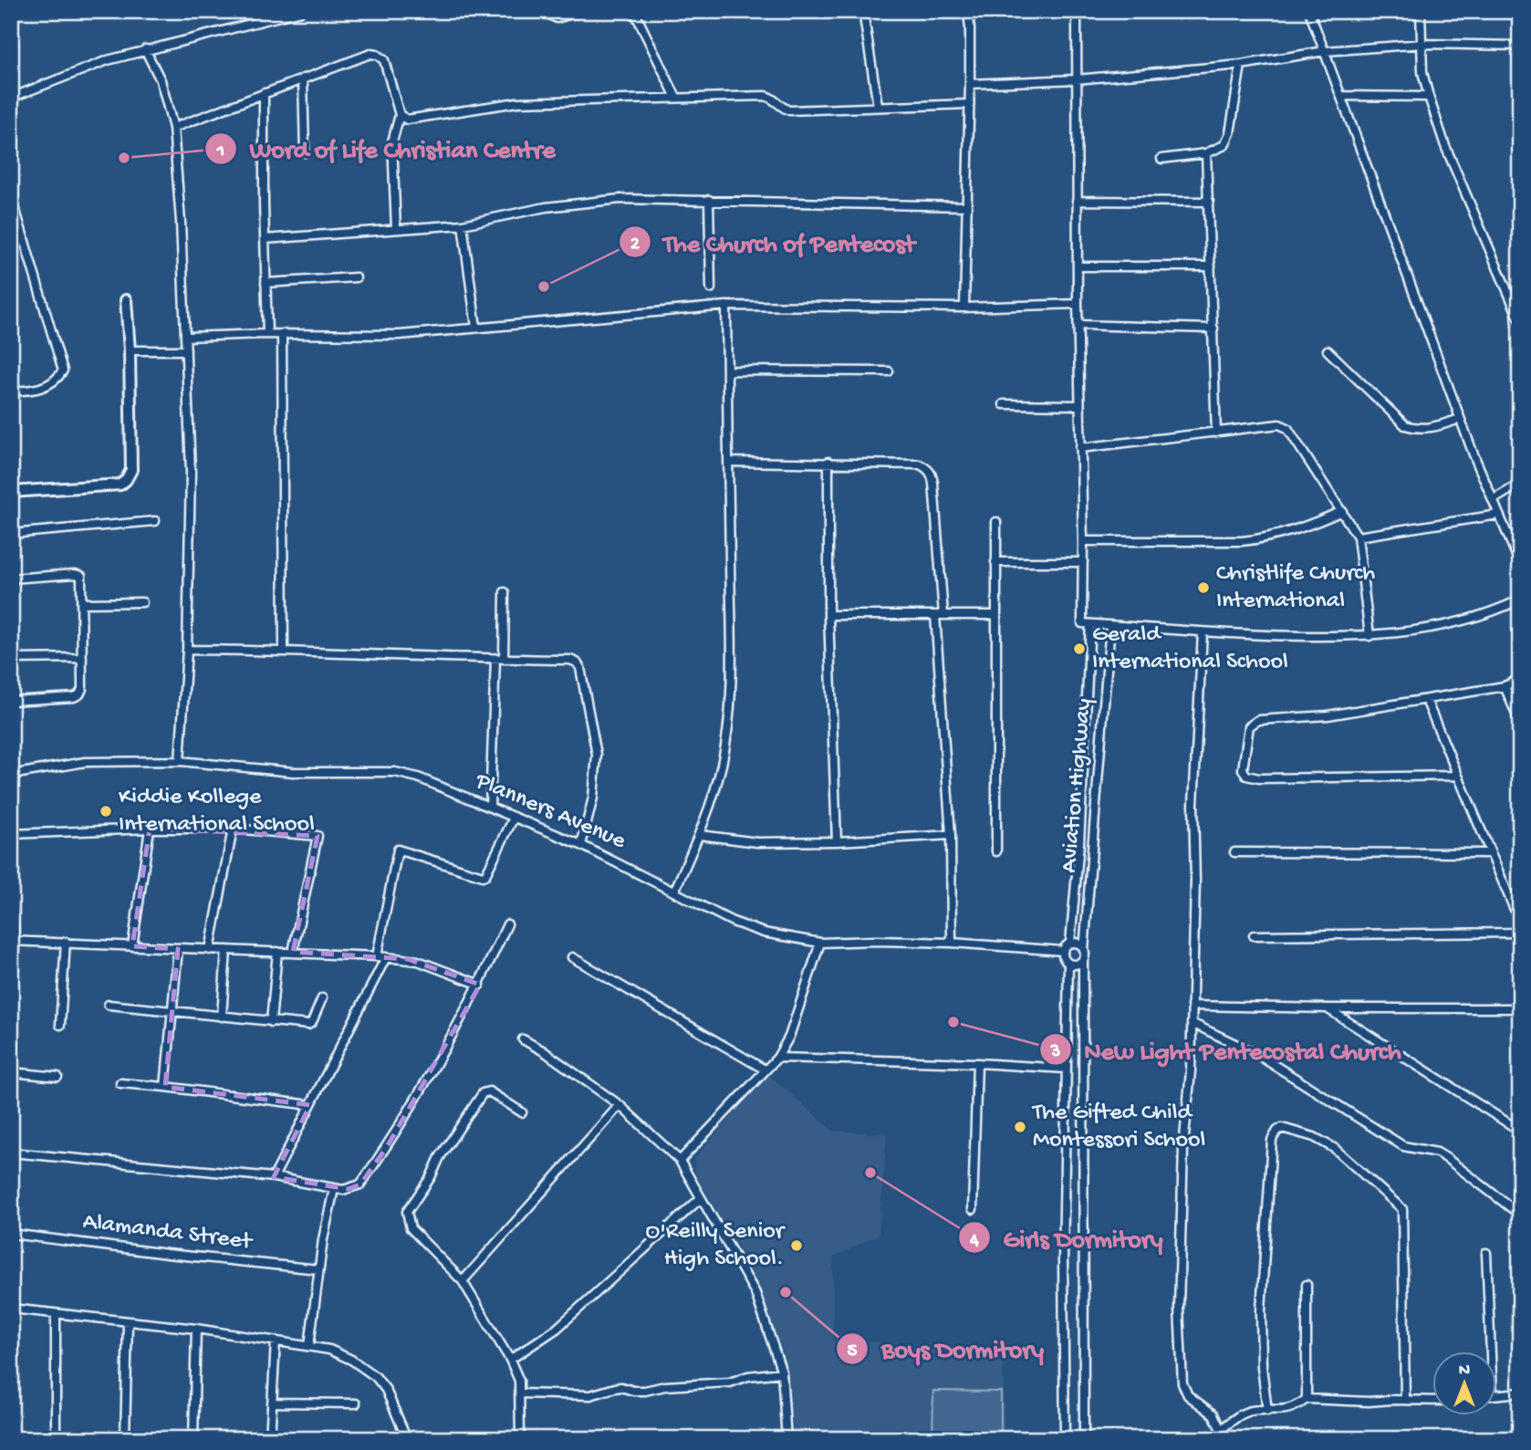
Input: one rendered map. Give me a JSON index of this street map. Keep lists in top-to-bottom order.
{
  "streets": {
    "street": ["Aviation Highway", "Planners Avenue", "Alamanda Street"]
  },
  "crossings": [
    ["Aviation Highway", "Planners Avenue"]
  ],
  "places": [
    "Word of Life Christian Centre",
    "The Church of Pentecost",
    "Christlife Church International",
    "Gerald International School",
    "Kiddie Kollege International School",
    "New Light Pentecostal Church",
    "The Gifted Child Montessori School",
    "Girls Dormitory",
    "O'Reilly Senior High School.",
    "Boys Dormitory"
  ],
  "north": "top"
}
